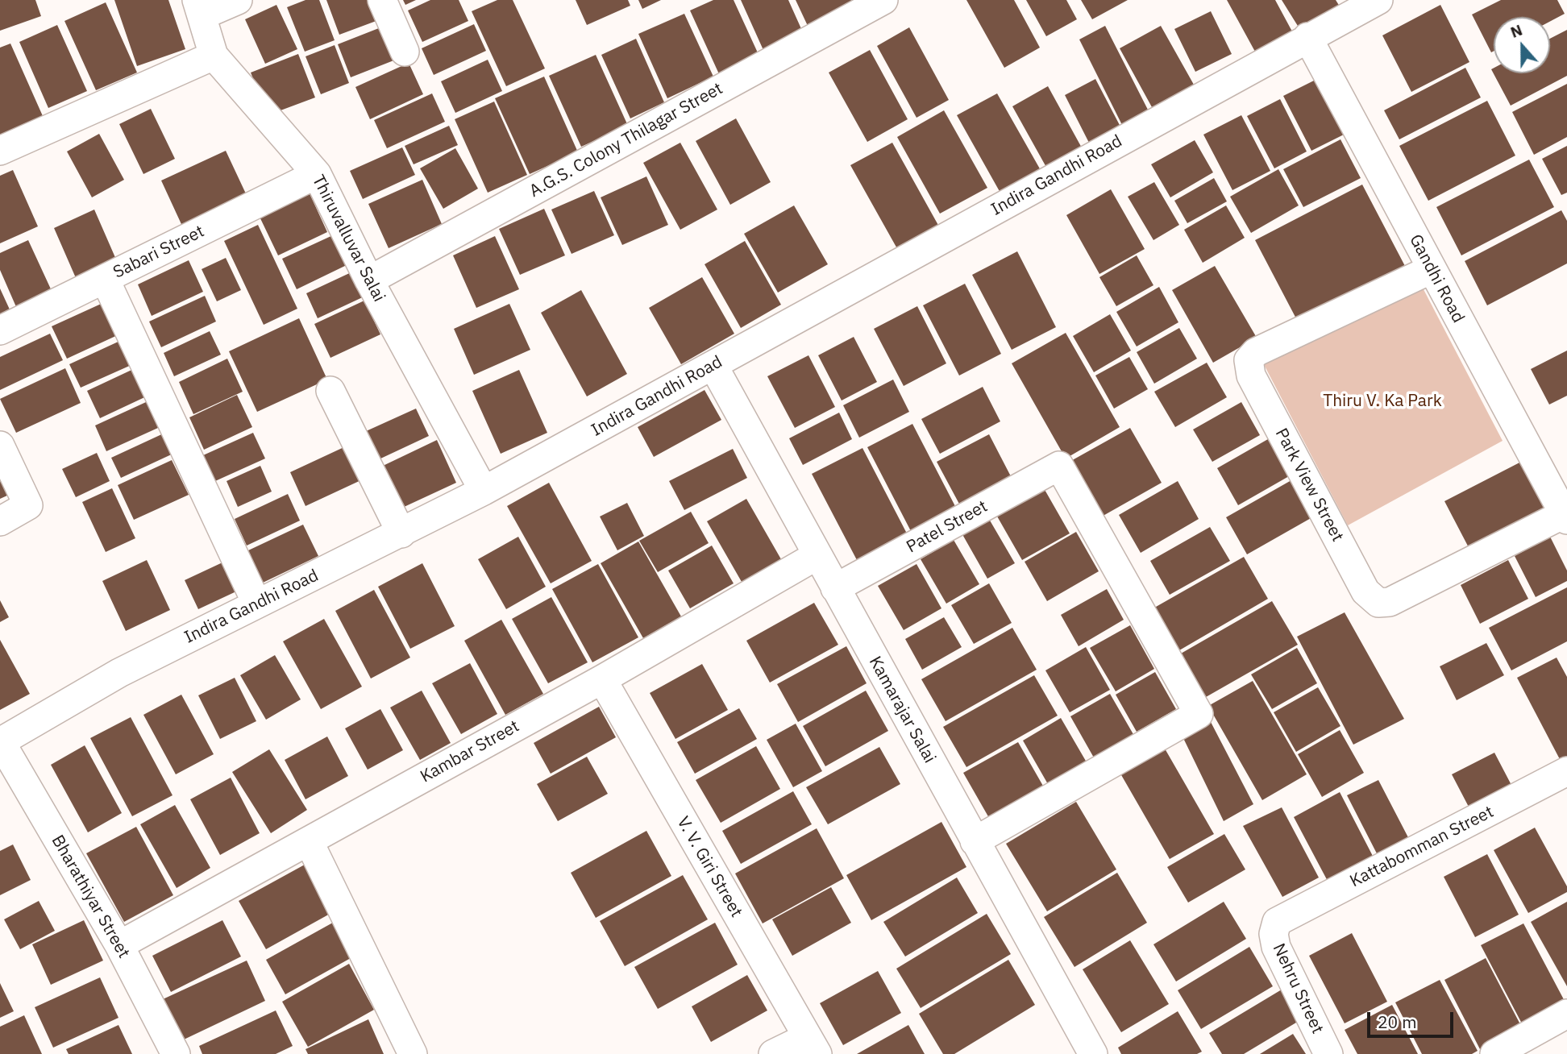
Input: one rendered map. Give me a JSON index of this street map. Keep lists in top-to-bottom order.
{
  "streets": {
    "street": [
      "A.G.S. Colony Thilagar Street",
      "Indira Gandhi Road",
      "Thiruvalluvar Salai",
      "Sabari Street",
      "Gandhi Road",
      "Park View Street",
      "Patel Street",
      "Kamarajar Salai",
      "Kambar Street",
      "Kattabomman Street",
      "V. V. Giri Street",
      "Bharathiyar Street",
      "Nehru Street"
    ]
  },
  "crossings": [
    ["A.G.S. Colony Thilagar Street", "Thiruvalluvar Salai"],
    ["Indira Gandhi Road", "Thiruvalluvar Salai"],
    ["Indira Gandhi Road", "Gandhi Road"],
    ["Indira Gandhi Road", "Kamarajar Salai"],
    ["Indira Gandhi Road", "Bharathiyar Street"],
    ["Thiruvalluvar Salai", "Sabari Street"],
    ["Gandhi Road", "Park View Street"],
    ["Patel Street", "Kamarajar Salai"],
    ["Kamarajar Salai", "Kambar Street"],
    ["Kambar Street", "V. V. Giri Street"],
    ["Kambar Street", "Bharathiyar Street"],
    ["Kattabomman Street", "Nehru Street"]
  ],
  "parks": ["Thiru V. Ka Park"],
  "scale_bar": "20 m",
  "north": "top"
}
